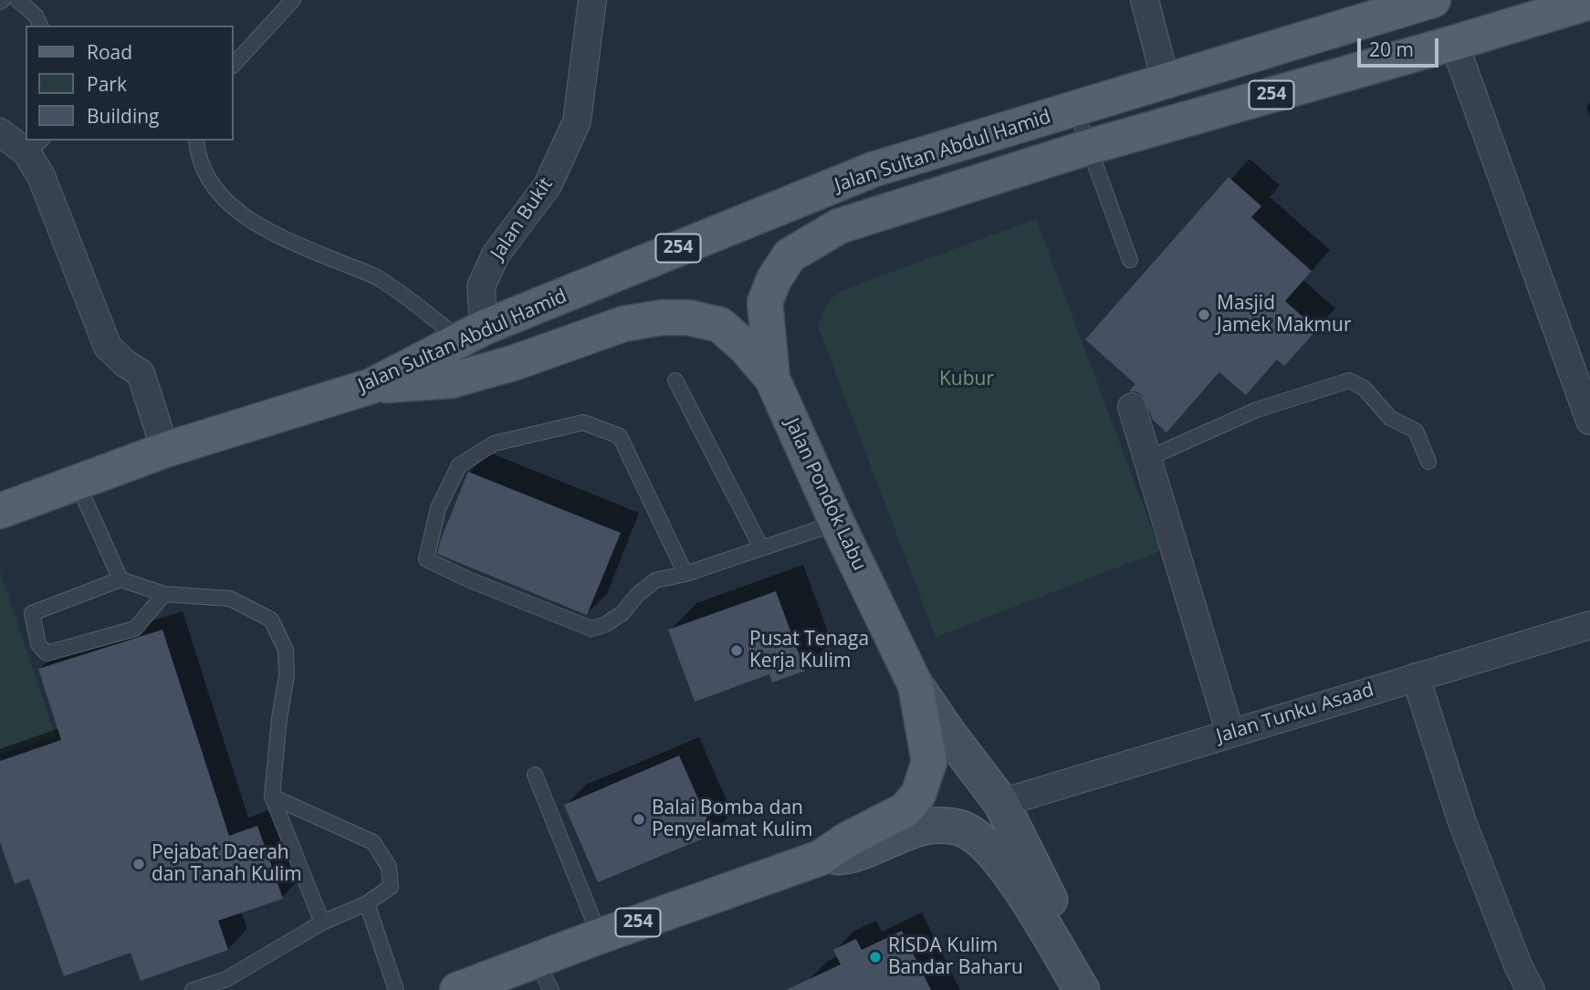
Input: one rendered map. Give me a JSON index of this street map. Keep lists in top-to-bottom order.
{
  "streets": {
    "main road": ["254", "Jalan Sultan Abdul Hamid", "Jalan Pondok Labu"],
    "street": ["Jalan Bukit", "Jalan Tunku Asaad"]
  },
  "crossings": [
    ["254", "Jalan Pondok Labu"],
    ["Jalan Sultan Abdul Hamid", "Jalan Bukit"],
    ["Jalan Sultan Abdul Hamid", "Jalan Pondok Labu"],
    ["Jalan Pondok Labu", "Jalan Tunku Asaad"]
  ],
  "parks": ["Kubur"],
  "places": [
    "Masjid Jamek Makmur",
    "Pusat Tenaga Kerja Kulim",
    "Balai Bomba dan Penyelamat Kulim",
    "Pejabat Daerah dan Tanah Kulim",
    "RISDA Kulim Bandar Baharu"
  ],
  "legend": ["Road", "Park", "Building"],
  "scale_bar": "20 m"
}
